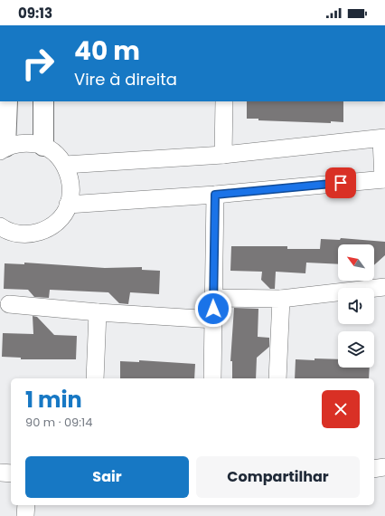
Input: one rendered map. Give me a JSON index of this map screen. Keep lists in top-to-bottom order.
{
  "north": "top left",
  "page": {
    "status": "09:13",
    "turn": ["40 m", "Vire à direita"],
    "heading": ["1 min", "90 m · 09:14"],
    "buttons": ["Sair", "Compartilhar"]
  }
}
